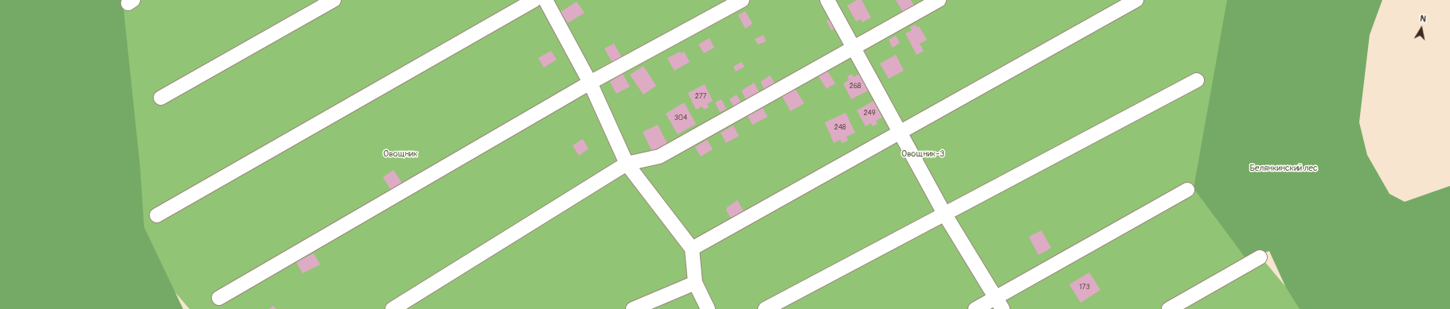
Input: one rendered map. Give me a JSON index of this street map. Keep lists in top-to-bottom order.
{
  "parks": ["Овощник", "Овощник-3", "Белянкинский лес"],
  "house_numbers": [
    "268",
    "277",
    "249",
    "304",
    "248",
    "173"
  ],
  "north": "top"
}
